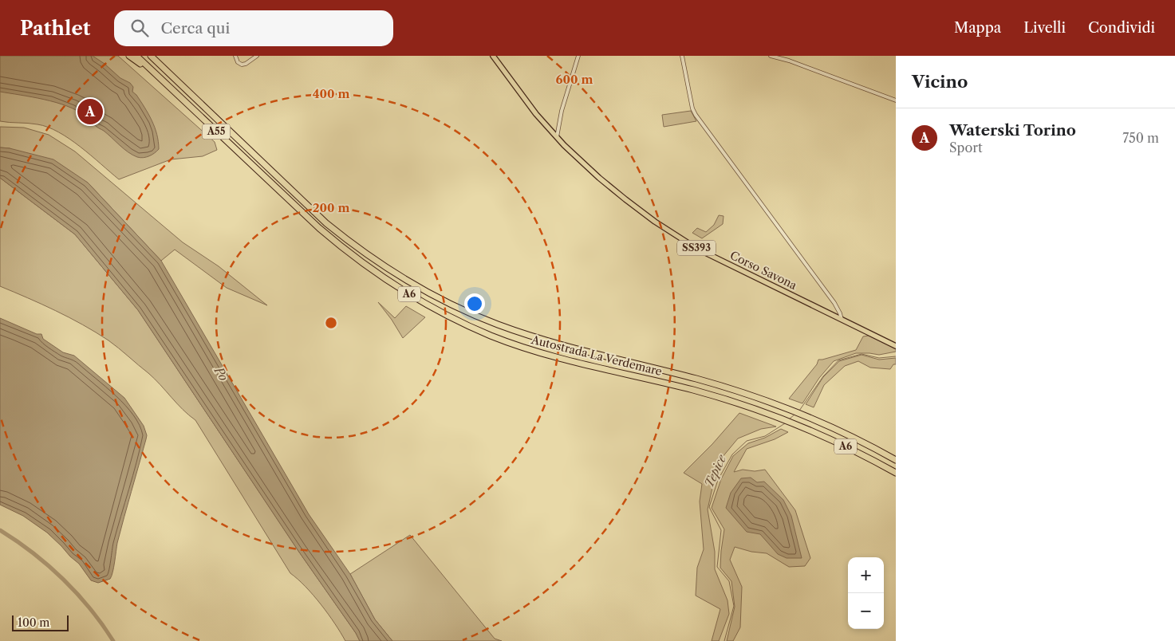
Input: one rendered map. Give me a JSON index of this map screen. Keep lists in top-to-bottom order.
{
  "streets": {
    "highway": ["A55", "A6", "Autostrada La Verdemare"],
    "main road": ["SS393", "Corso Savona"]
  },
  "crossings": [
    ["A55", "Autostrada La Verdemare"]
  ],
  "water": ["Po", "Tepice"],
  "scale_bar": "100 m",
  "page": {
    "header": "Pathlet",
    "search": "Cerca qui",
    "nav": ["Mappa", "Livelli", "Condividi"],
    "heading": "Vicino",
    "pins": "A",
    "list": [
      {
        "mark": "A",
        "name": "Waterski Torino",
        "note": "Sport",
        "value": "750 m"
      }
    ],
    "map_buttons": ["+", "−"],
    "scale": "100 m"
  },
  "rings": ["600 m", "400 m", "200 m"]
}
